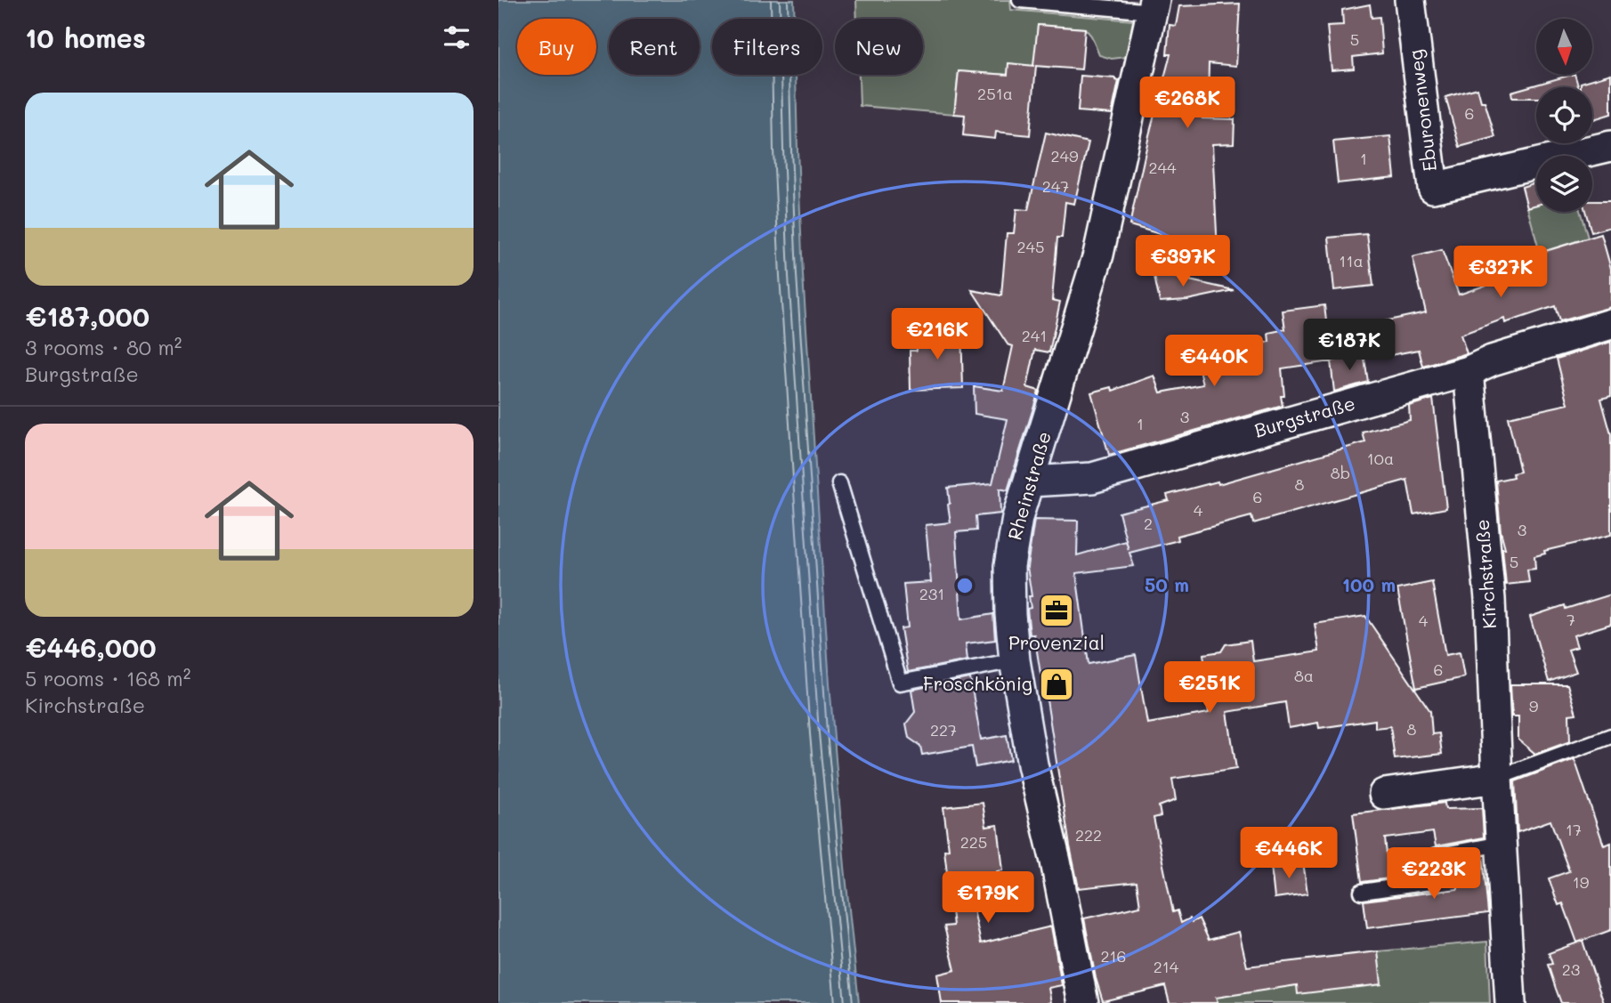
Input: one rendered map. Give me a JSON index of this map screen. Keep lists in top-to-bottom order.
{
  "streets": {
    "street": [
      "Eburonenweg",
      "Burgstraße",
      "Rheinstraße",
      "Kirchstraße"
    ]
  },
  "crossings": [
    ["Burgstraße", "Rheinstraße"],
    ["Burgstraße", "Kirchstraße"]
  ],
  "places": {
    "office": ["Provenzial"],
    "shop": ["Froschkönig"]
  },
  "house_numbers": [
    "5",
    "251a",
    "6",
    "249",
    "1",
    "244",
    "247",
    "245",
    "11a",
    "241",
    "3",
    "1",
    "10a",
    "8b",
    "8",
    "6",
    "4",
    "2",
    "3",
    "5",
    "231",
    "7",
    "4",
    "6",
    "8a",
    "9",
    "8",
    "227",
    "17",
    "222",
    "225",
    "19",
    "216",
    "214",
    "23"
  ],
  "north": "bottom",
  "page": {
    "heading": "10 homes",
    "chip": [
      "Buy",
      "Rent",
      "Filters",
      "New"
    ],
    "list": [
      {
        "name": "€187,000",
        "note": "3 rooms · 80 m² · Burgstraße"
      },
      {
        "name": "€446,000",
        "note": "5 rooms · 168 m² · Kirchstraße"
      }
    ],
    "price": [
      "€268K",
      "€397K",
      "€327K",
      "€216K",
      "€187K",
      "€440K",
      "€251K",
      "€446K",
      "€223K",
      "€179K"
    ]
  },
  "rings": ["50 m", "100 m"]
}
